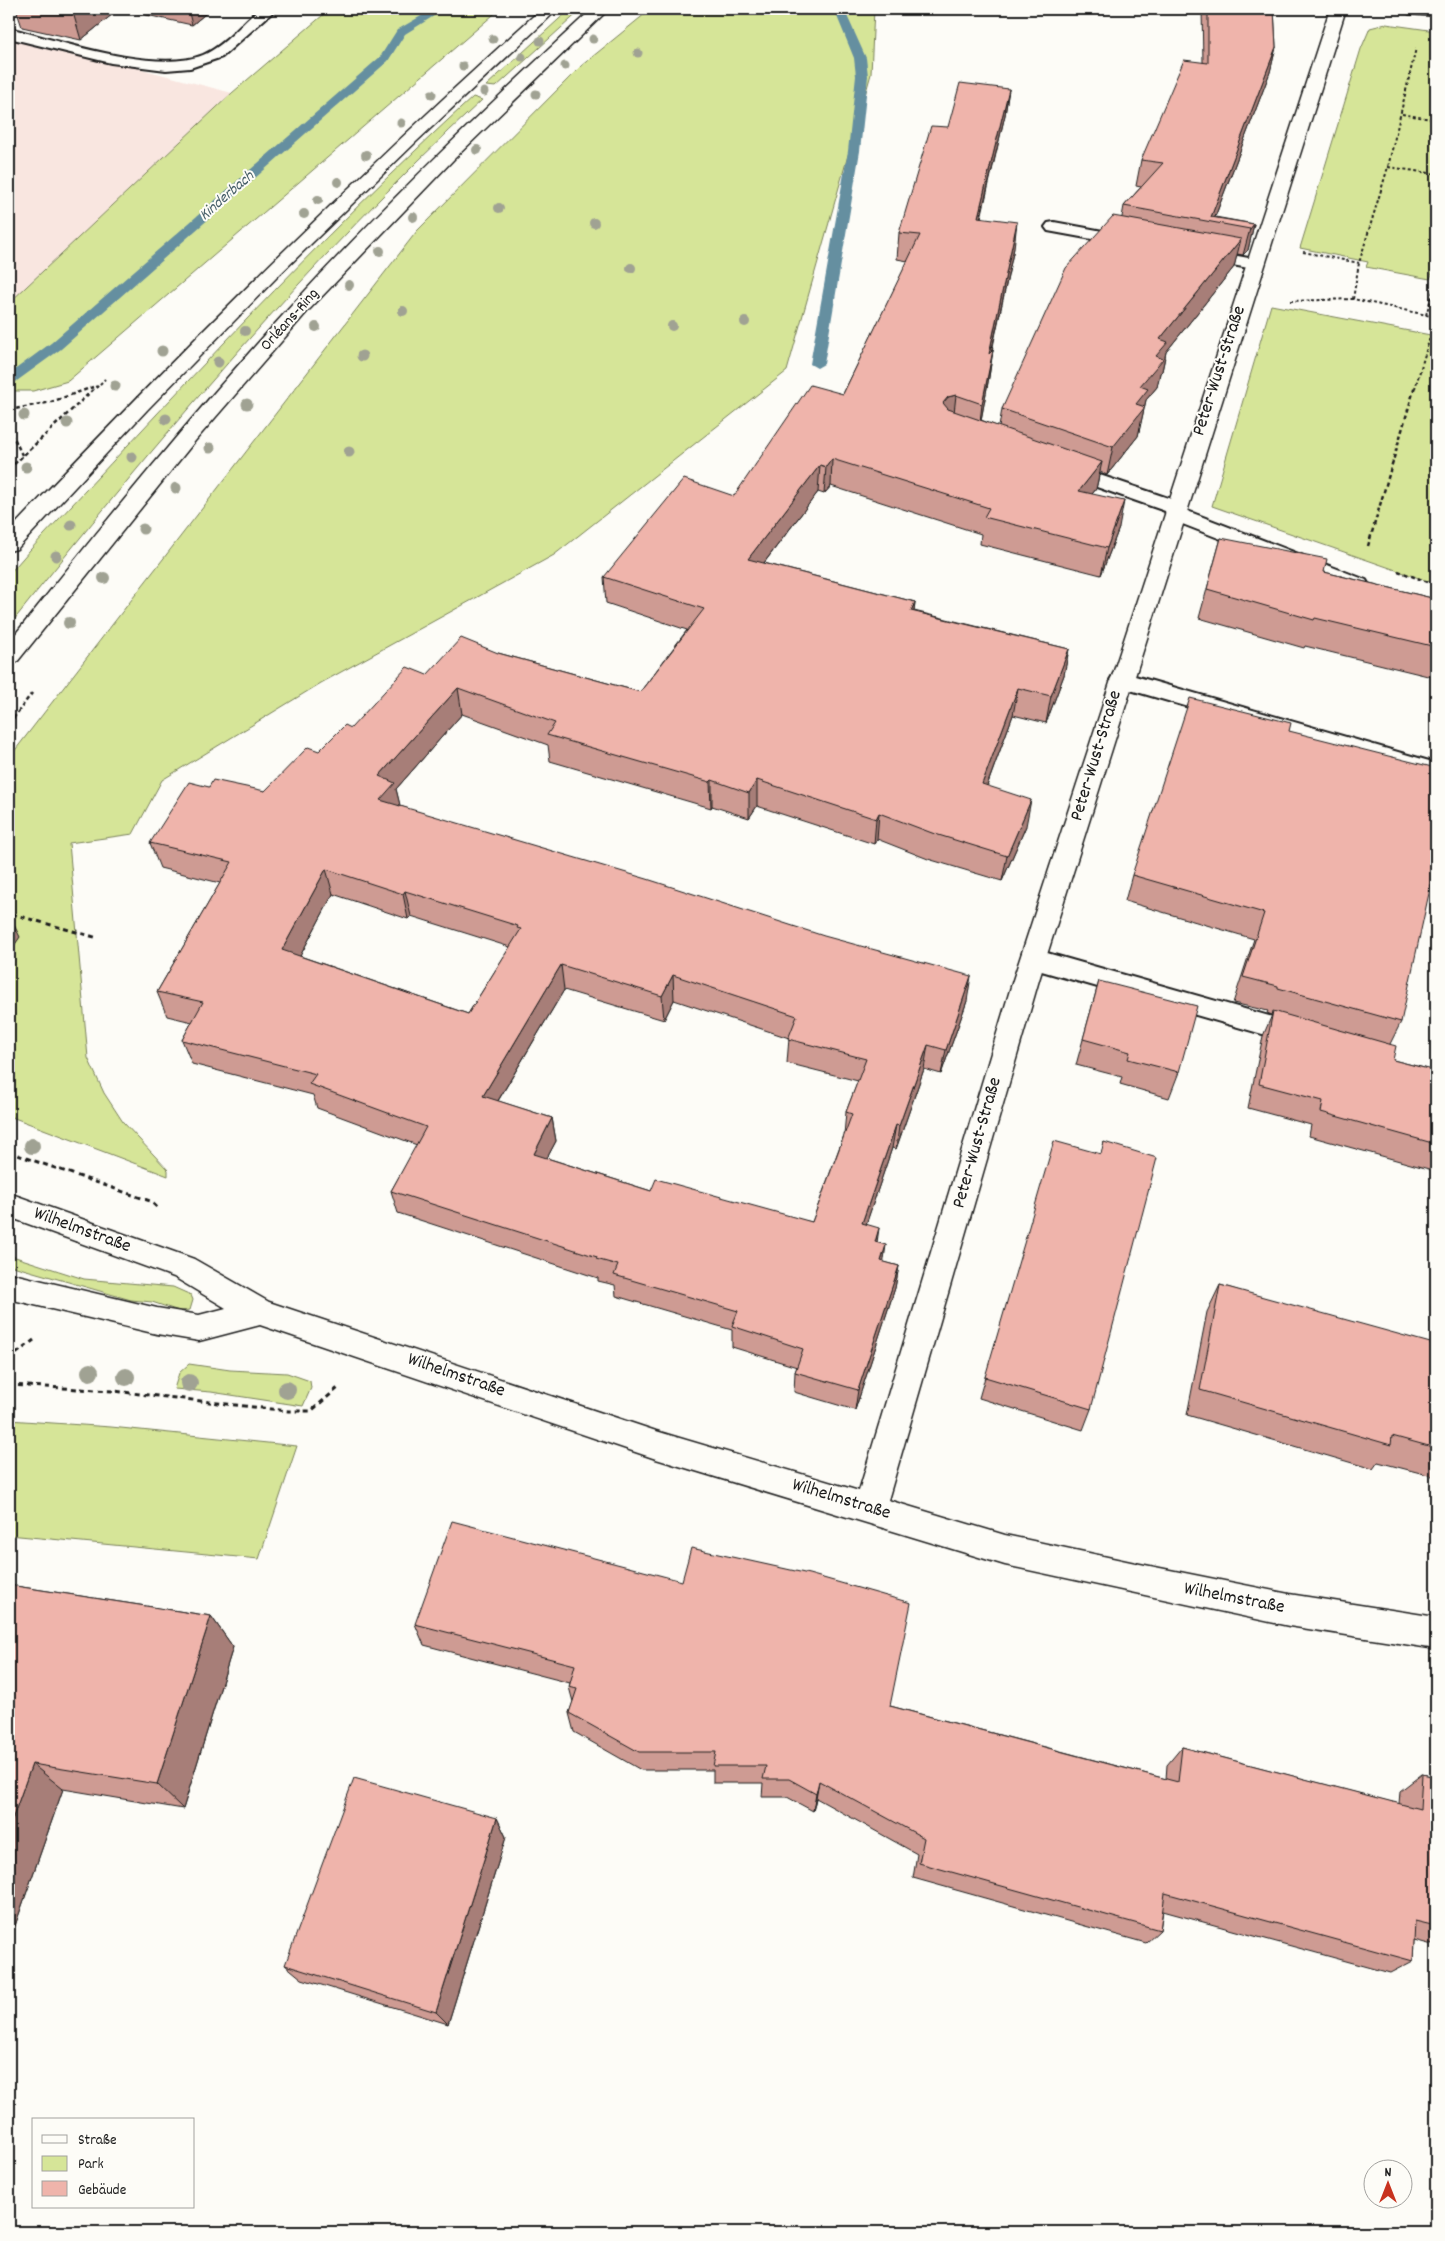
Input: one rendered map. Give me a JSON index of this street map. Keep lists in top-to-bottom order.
{
  "streets": {
    "street": ["Orléans-Ring", "Peter-Wust-Straße", "Wilhelmstraße"]
  },
  "crossings": [
    ["Peter-Wust-Straße", "Wilhelmstraße"]
  ],
  "water": ["Kinderbach"],
  "legend": ["Straße", "Park", "Gebäude"],
  "north": "top"
}
